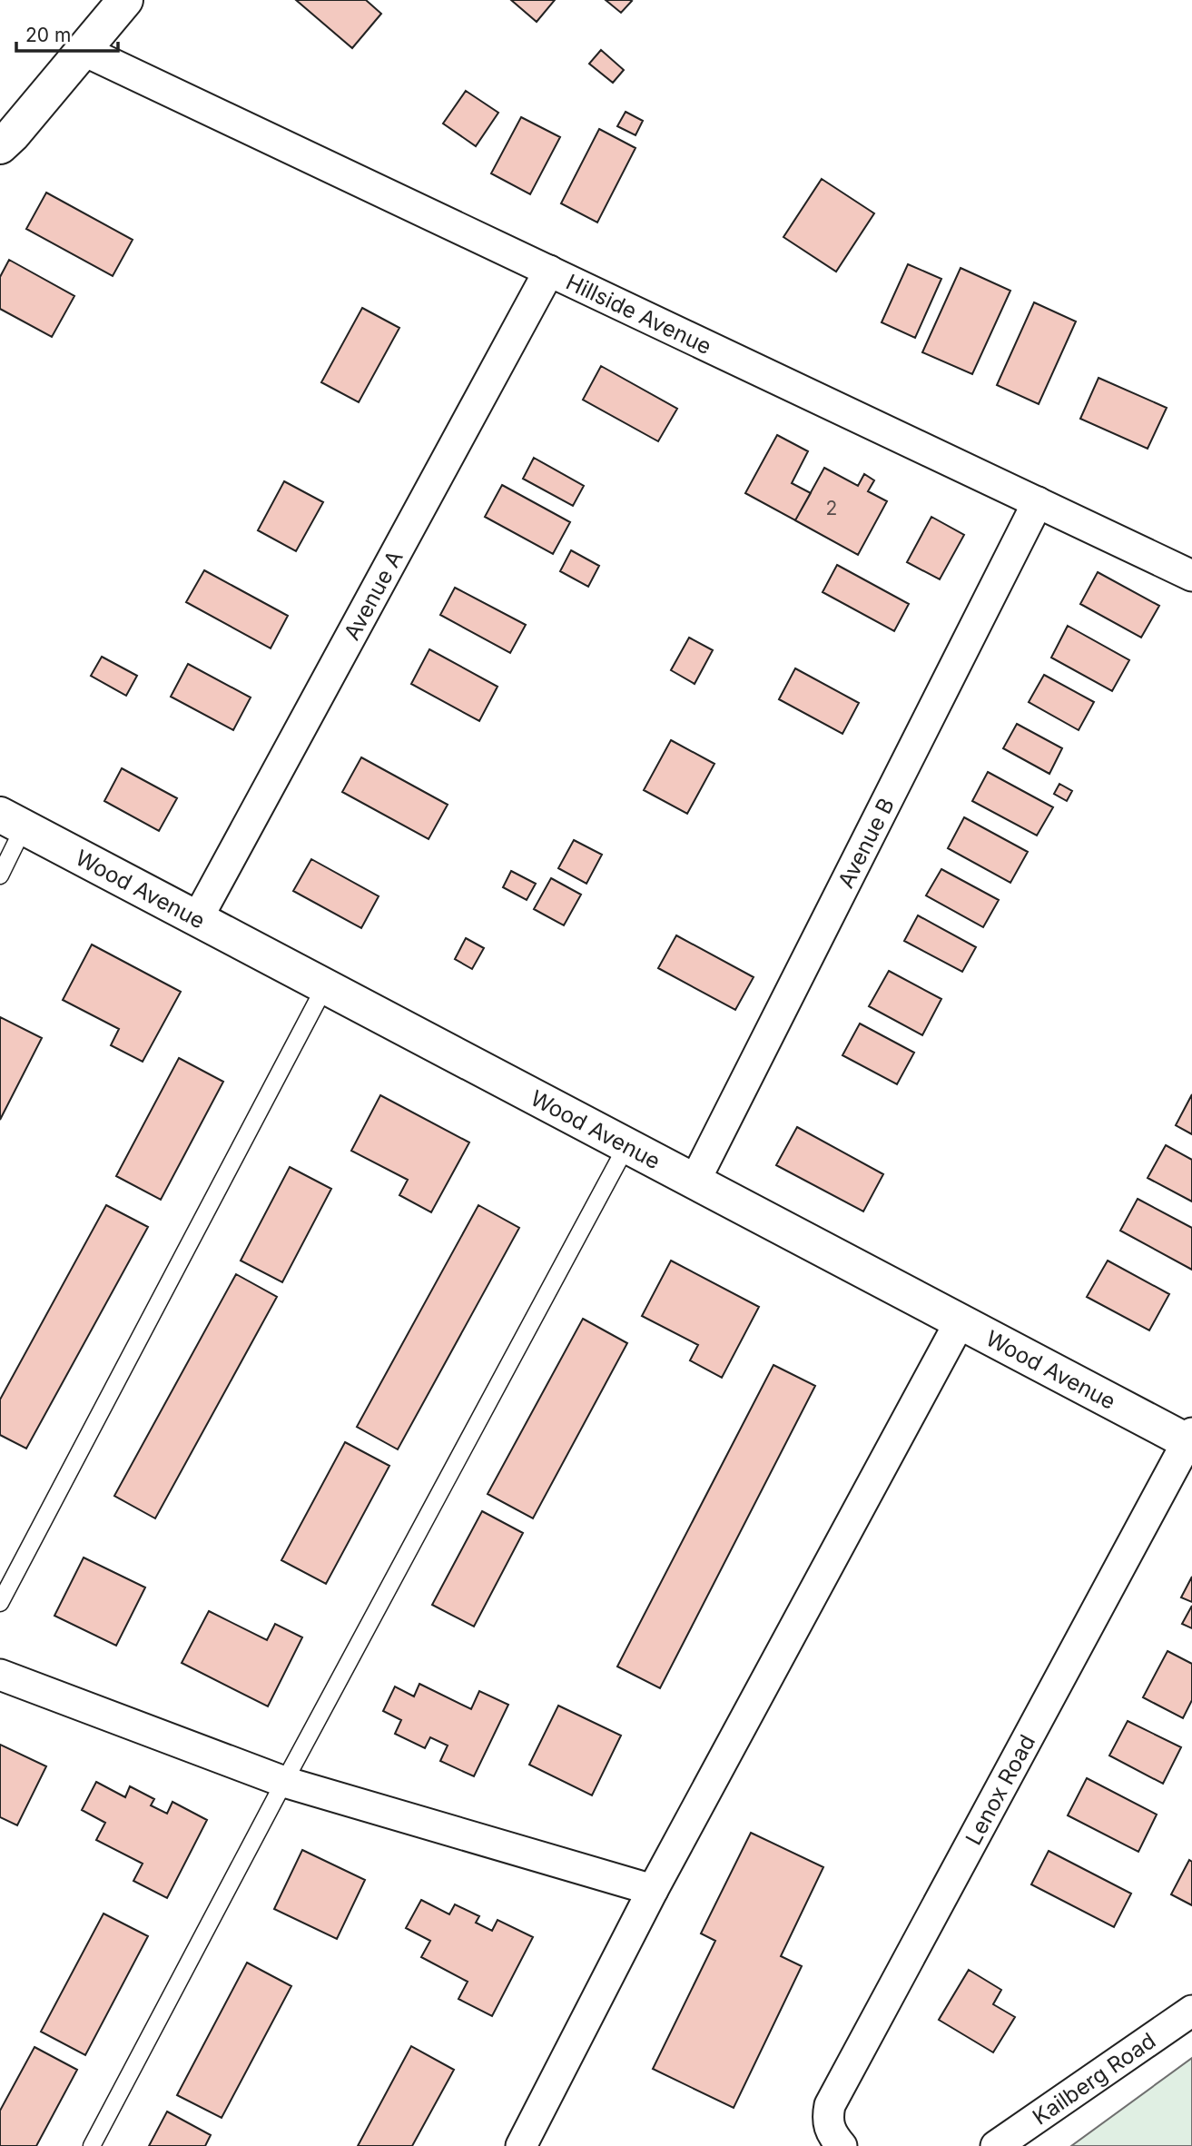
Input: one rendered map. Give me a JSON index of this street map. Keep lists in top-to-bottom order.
{
  "streets": {
    "street": [
      "Hillside Avenue",
      "Avenue A",
      "Avenue B",
      "Wood Avenue",
      "Lenox Road",
      "Kailberg Road"
    ]
  },
  "crossings": [
    ["Hillside Avenue", "Avenue A"],
    ["Hillside Avenue", "Avenue B"],
    ["Avenue A", "Wood Avenue"],
    ["Avenue B", "Wood Avenue"],
    ["Wood Avenue", "Lenox Road"]
  ],
  "house_numbers": ["2"],
  "scale_bar": "20 m"
}
